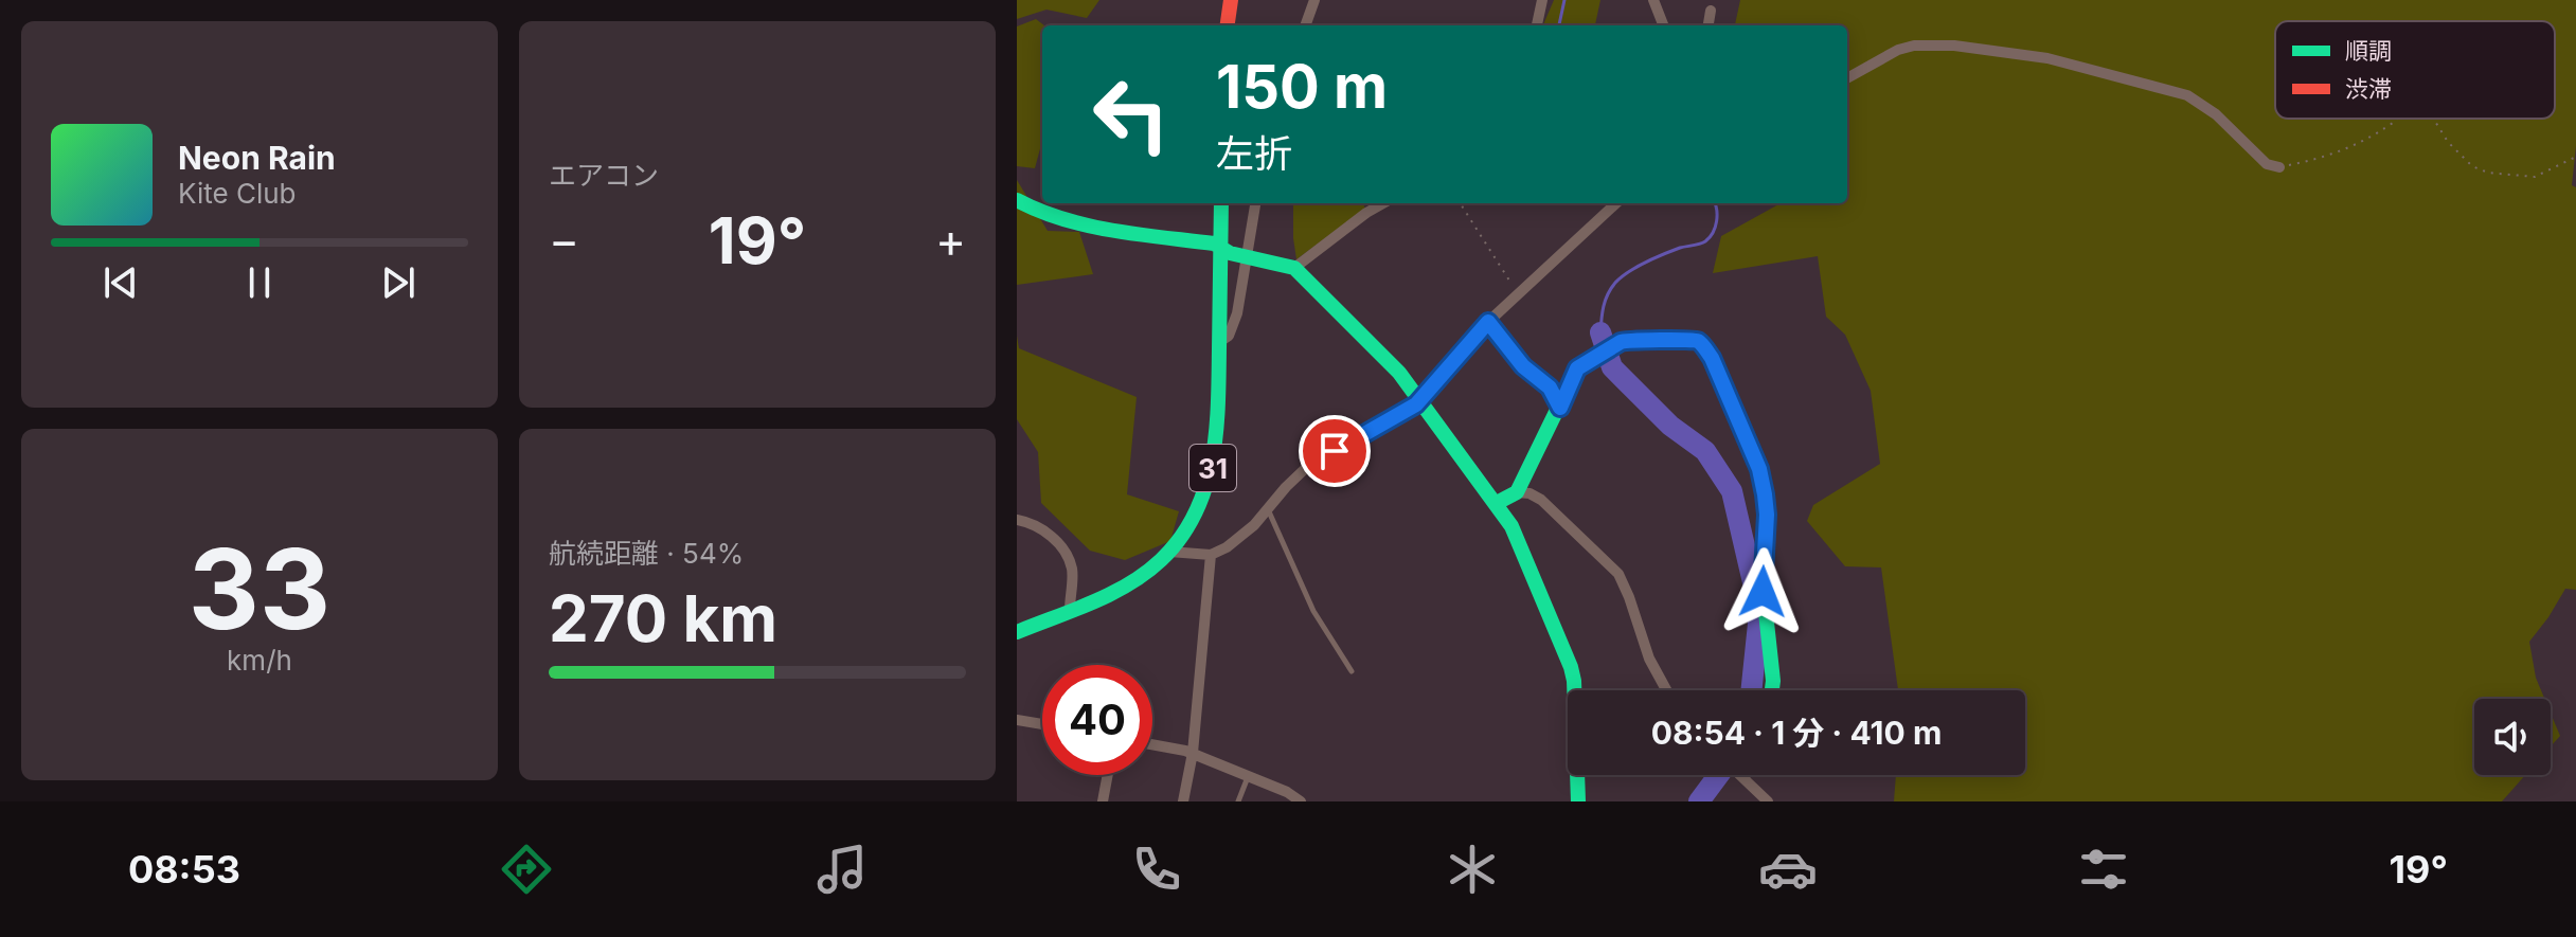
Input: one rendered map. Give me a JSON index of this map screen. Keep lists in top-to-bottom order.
{
  "streets": {
    "street": ["31"]
  },
  "legend": ["順調", "渋滞"],
  "page": {
    "tile": [
      "エアコン",
      ["33", "km/h"],
      ["航続距離 · 54%", "270 km"]
    ],
    "turn": ["150 m", "左折"],
    "song": ["Neon Rain", "Kite Club"],
    "heat": ["−", "19°", "+"],
    "limit": "40",
    "trip": "08:54 · 1 分 · 410 m",
    "tabs": ["08:53", "19°"]
  }
}
